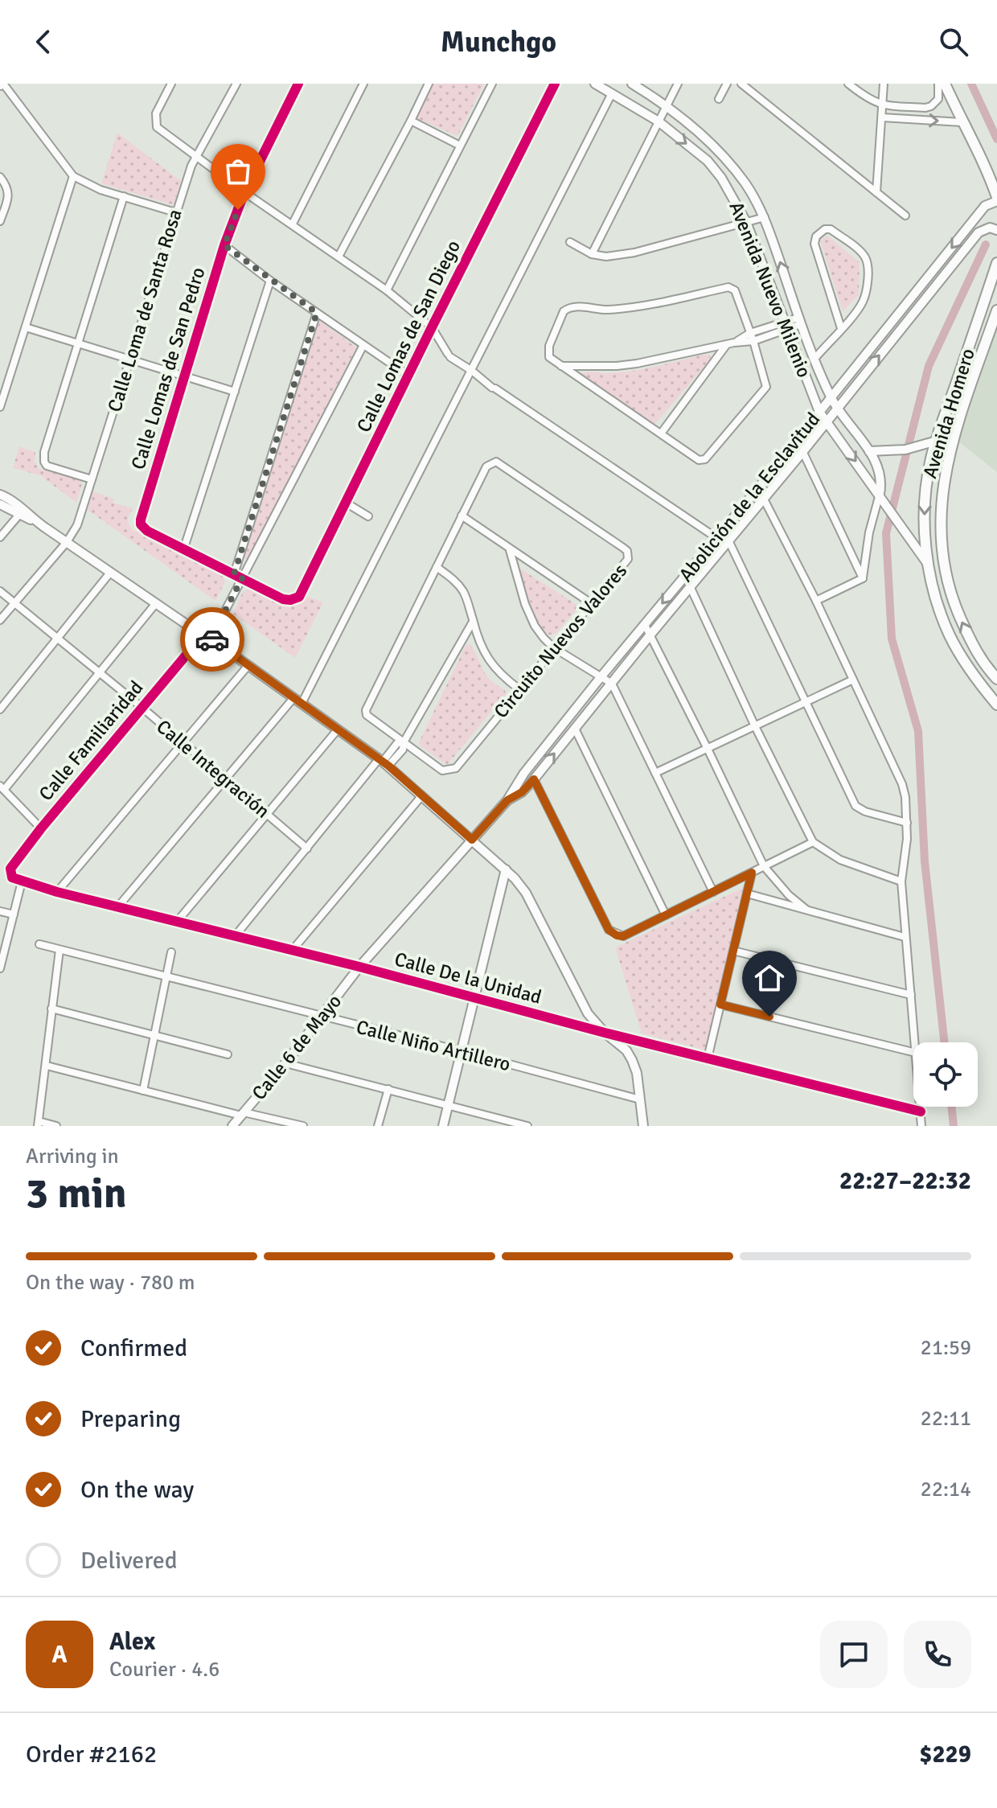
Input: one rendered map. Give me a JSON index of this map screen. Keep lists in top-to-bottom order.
{
  "streets": {
    "main road": ["Avenida Homero"],
    "street": [
      "Avenida Nuevo Milenio",
      "Calle Loma de Santa Rosa",
      "Calle Lomas de San Diego",
      "Calle Lomas de San Pedro",
      "Abolición de la Esclavitud",
      "Circuito Nuevos Valores",
      "Calle Familiaridad",
      "Calle Integración",
      "Calle De la Unidad",
      "Calle Niño Artillero",
      "Calle 6 de Mayo"
    ]
  },
  "crossings": [
    ["Avenida Nuevo Milenio", "Avenida Homero"],
    ["Avenida Nuevo Milenio", "Abolición de la Esclavitud"],
    ["Calle Loma de Santa Rosa", "Calle Integración"],
    ["Calle Lomas de San Diego", "Calle Familiaridad"],
    ["Abolición de la Esclavitud", "Calle 6 de Mayo"],
    ["Calle Familiaridad", "Calle Integración"],
    ["Calle Familiaridad", "Calle De la Unidad"],
    ["Calle De la Unidad", "Calle 6 de Mayo"],
    ["Calle Niño Artillero", "Calle 6 de Mayo"]
  ],
  "page": {
    "header": "Munchgo",
    "heading": ["3 min", "Arriving in", "22:27–22:32"],
    "panel": [
      "Alex",
      "Courier · 4.6",
      "Order #2162",
      "$229"
    ],
    "bar": "On the way · 780 m",
    "list": [
      ["Confirmed", "21:59"],
      ["Preparing", "22:11"],
      ["On the way", "22:14"],
      "Delivered"
    ],
    "round": "A"
  }
}
